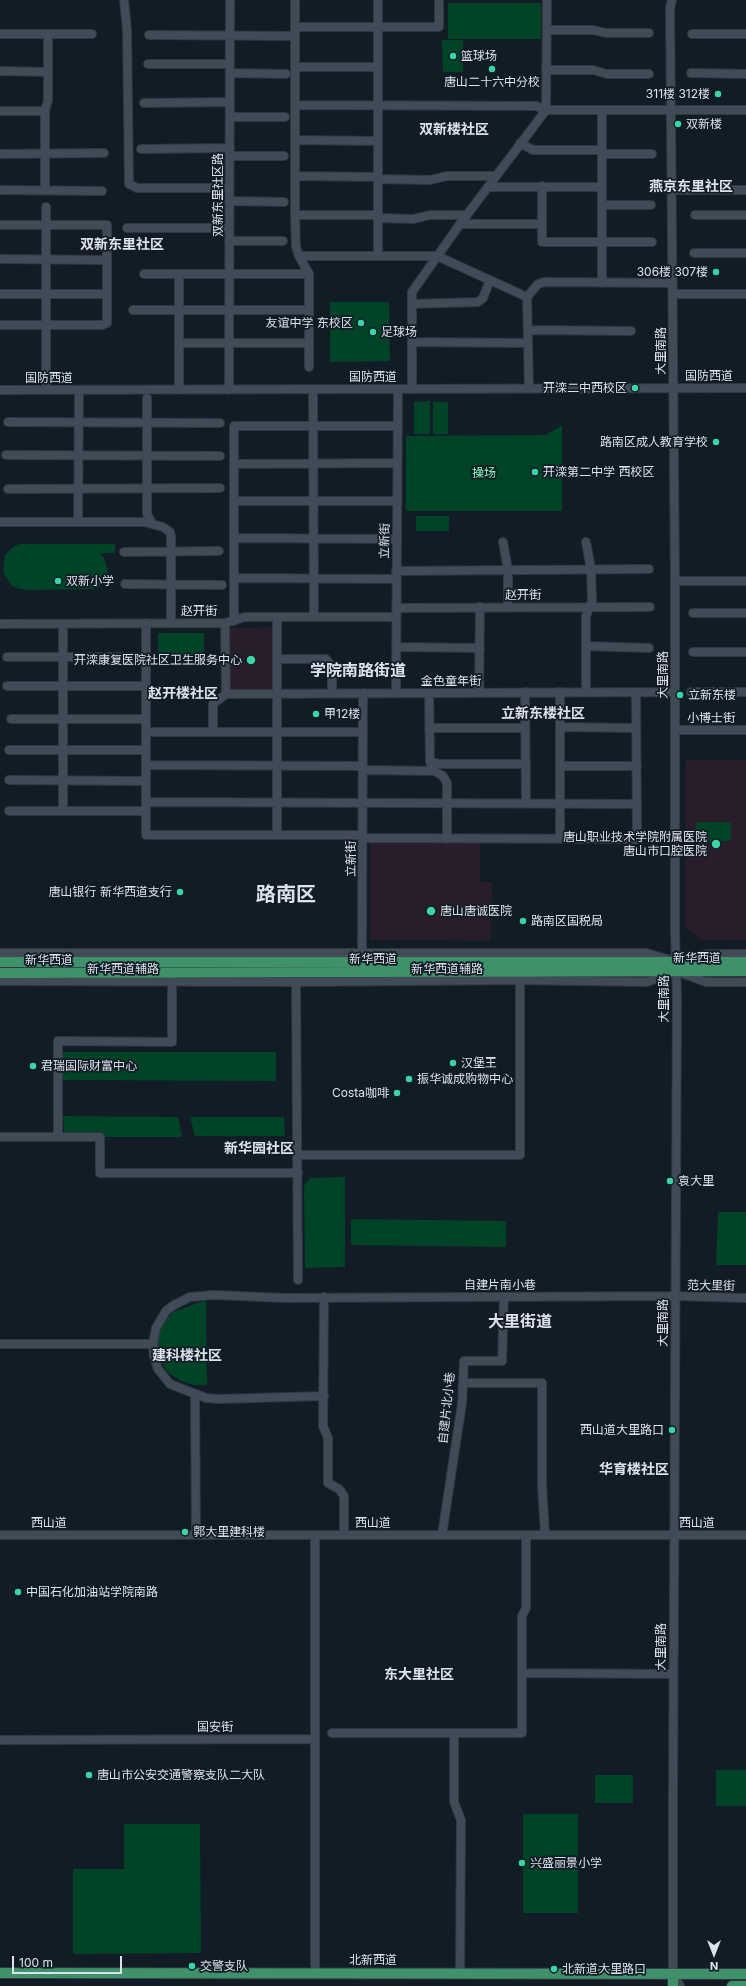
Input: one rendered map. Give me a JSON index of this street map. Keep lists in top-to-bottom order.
{
  "streets": {
    "main road": ["新华西道", "北新西道"],
    "street": [
      "双新东里社区路",
      "大里南路",
      "国防西道",
      "立新街",
      "赵开街",
      "金色童年街",
      "小博士街",
      "新华西道辅路",
      "自建片南小巷",
      "范大里街",
      "自建片北小巷",
      "西山道",
      "国安街"
    ]
  },
  "crossings": [
    ["双新东里社区路", "国防西道"],
    ["大里南路", "国防西道"],
    ["大里南路", "金色童年街"],
    ["大里南路", "小博士街"],
    ["大里南路", "新华西道"],
    ["大里南路", "新华西道辅路"],
    ["大里南路", "自建片南小巷"],
    ["大里南路", "范大里街"],
    ["大里南路", "西山道"],
    ["大里南路", "北新西道"],
    ["国防西道", "立新街"],
    ["立新街", "赵开街"],
    ["立新街", "金色童年街"],
    ["立新街", "新华西道辅路"],
    ["新华西道", "新华西道辅路"],
    ["自建片南小巷", "范大里街"],
    ["自建片南小巷", "自建片北小巷"],
    ["自建片北小巷", "西山道"]
  ],
  "districts": [
    "双新楼社区",
    "燕京东里社区",
    "双新东里社区",
    "学院南路街道",
    "赵开楼社区",
    "立新东楼社区",
    "路南区",
    "新华园社区",
    "大里街道",
    "建科楼社区",
    "华育楼社区",
    "东大里社区"
  ],
  "parks": ["操场"],
  "places": [
    "篮球场",
    "唐山二十六中分校",
    "311楼 312楼",
    "双新楼",
    "306楼 307楼",
    "友谊中学 东校区",
    "足球场",
    "开滦二中西校区",
    "路南区成人教育学校",
    "开滦第二中学 西校区",
    "双新小学",
    "开滦康复医院社区卫生服务中心",
    "立新东楼",
    "甲12楼",
    "唐山职业技术学院附属医院 唐山市口腔医院",
    "唐山银行 新华西道支行",
    "唐山唐诚医院",
    "路南区国税局",
    "汉堡王",
    "君瑞国际财富中心",
    "振华诚成购物中心",
    "Costa咖啡",
    "袁大里",
    "西山道大里路口",
    "郭大里建科楼",
    "中国石化加油站学院南路",
    "唐山市公安交通警察支队二大队",
    "兴盛丽景小学",
    "交警支队",
    "北新道大里路口"
  ],
  "scale_bar": "100 m",
  "north": "bottom"
}
